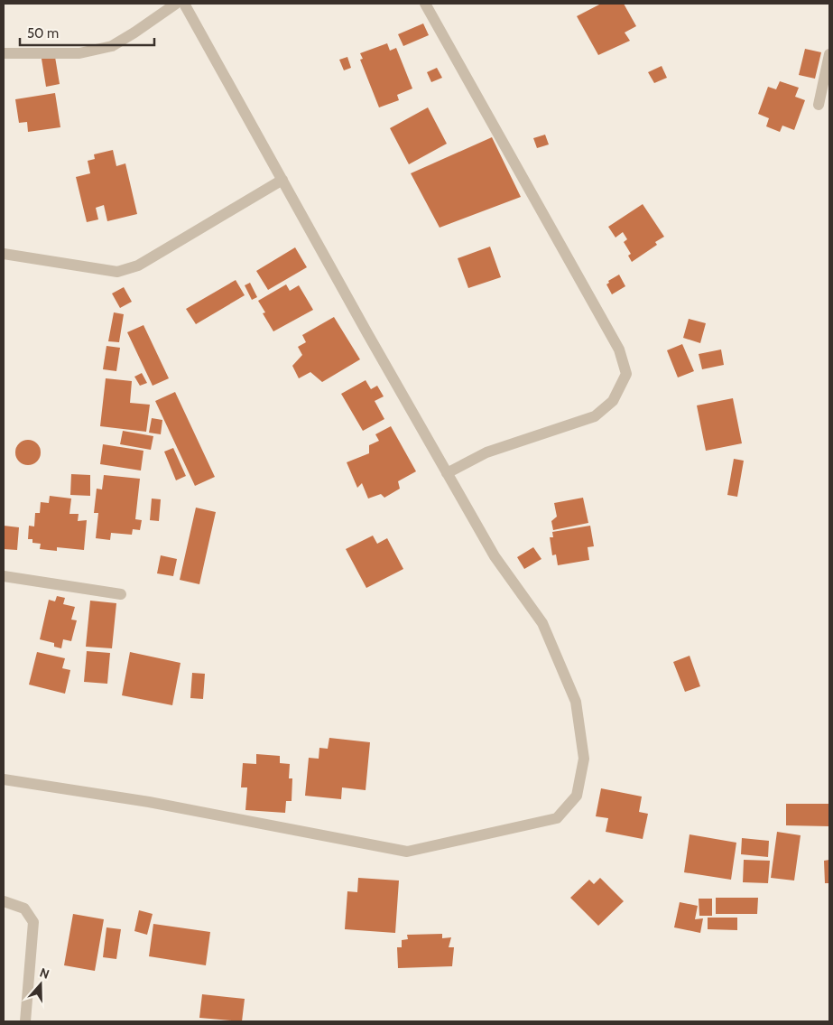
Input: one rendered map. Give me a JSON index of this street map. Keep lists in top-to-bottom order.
{
  "scale_bar": "50 m",
  "north": "top"
}
